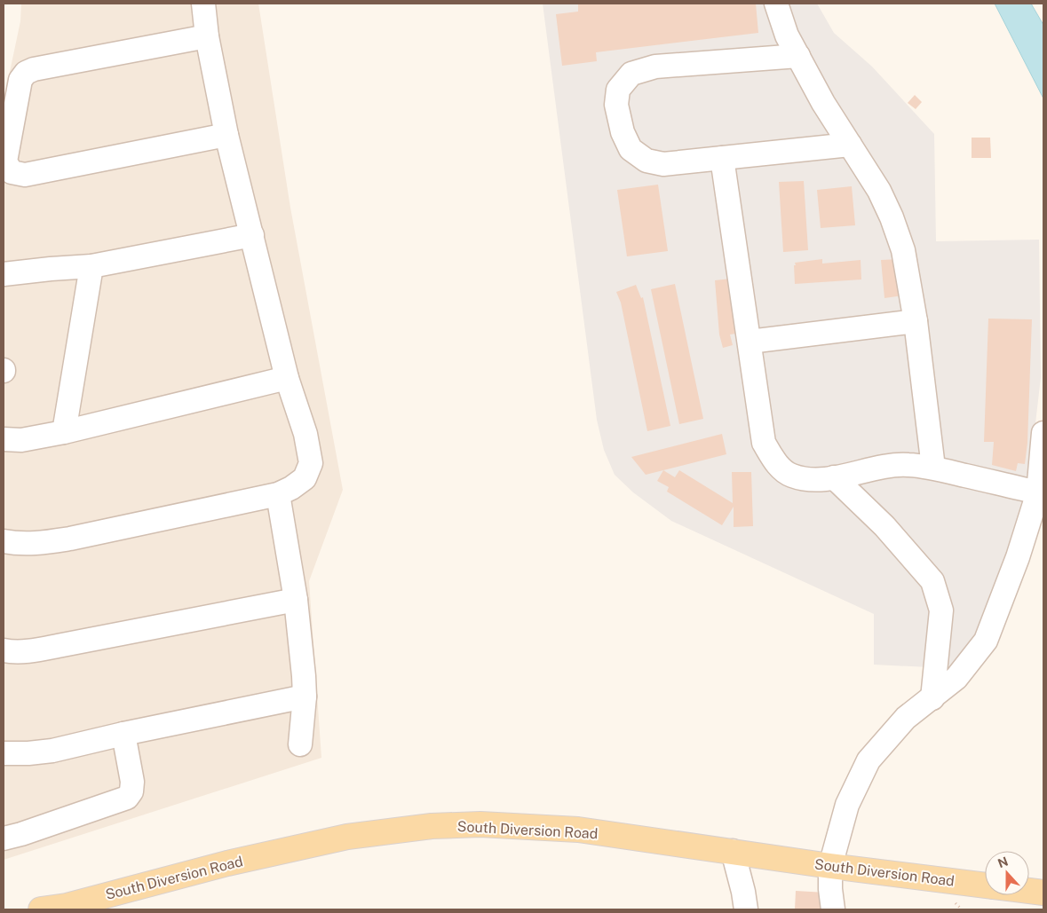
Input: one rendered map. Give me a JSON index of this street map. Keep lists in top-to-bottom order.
{
  "streets": {
    "main road": ["South Diversion Road"]
  },
  "north": "top"
}
